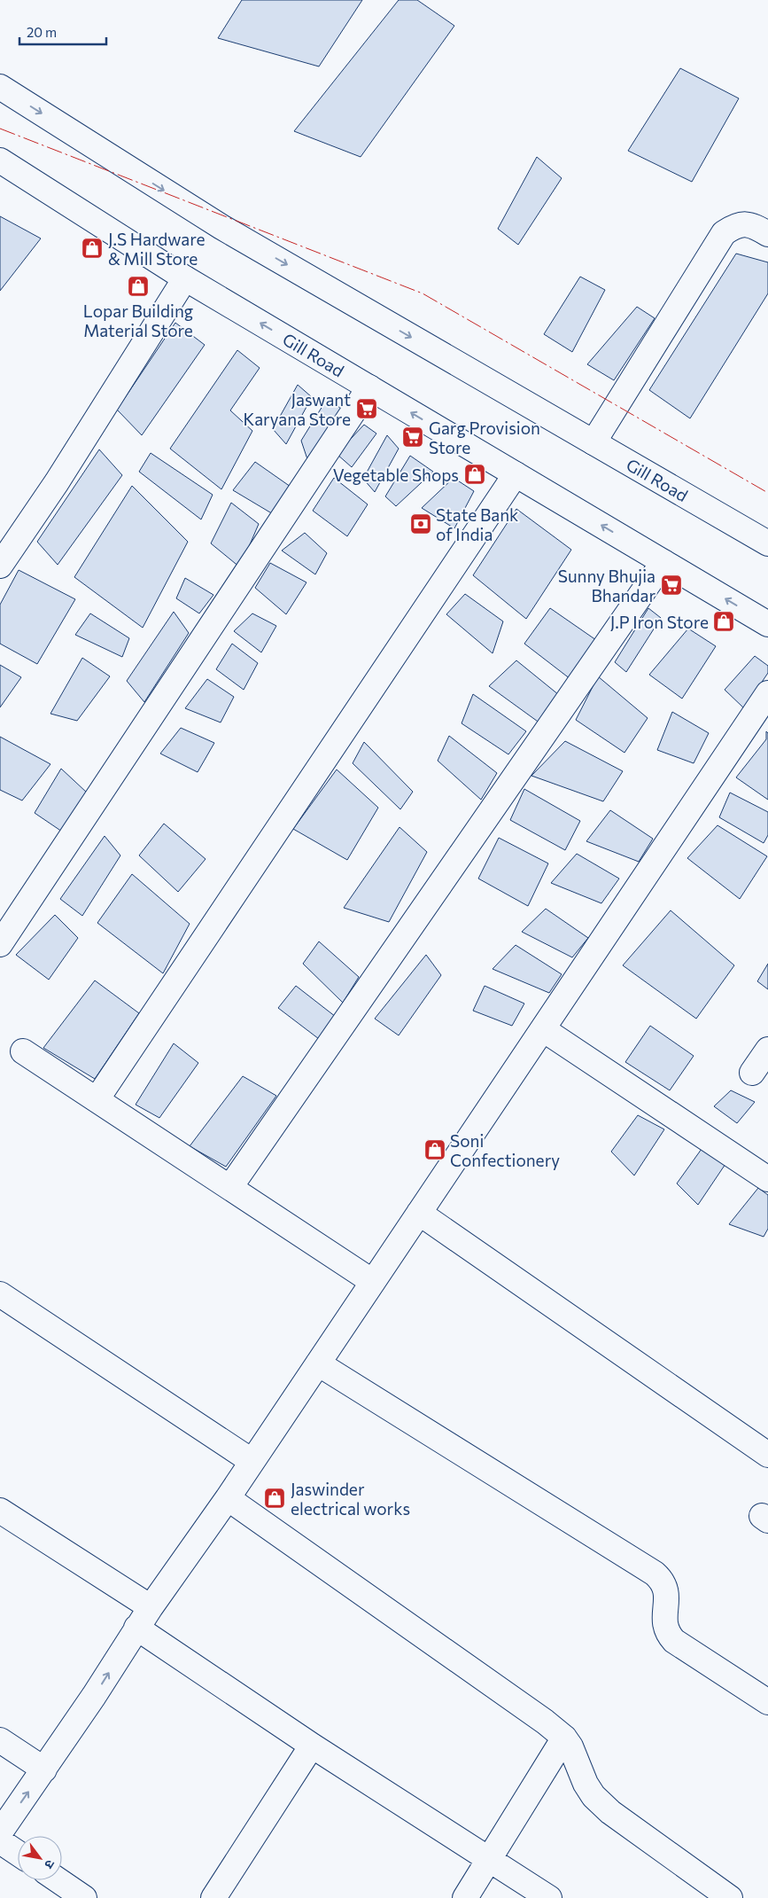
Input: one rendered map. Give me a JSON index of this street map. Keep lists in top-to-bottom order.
{
  "streets": {
    "street": ["Gill Road"]
  },
  "places": {
    "shop": [
      "J.S Hardware & Mill Store",
      "Lopar Building Material Store",
      "Vegetable Shops",
      "J.P Iron Store",
      "Soni Confectionery",
      "Jaswinder electrical works"
    ],
    "supermarket": ["Jaswant Karyana Store", "Garg Provision Store", "Sunny Bhujia Bhandar"],
    "bank": ["State Bank of India"]
  },
  "scale_bar": "20 m",
  "north": "bottom right"
}
